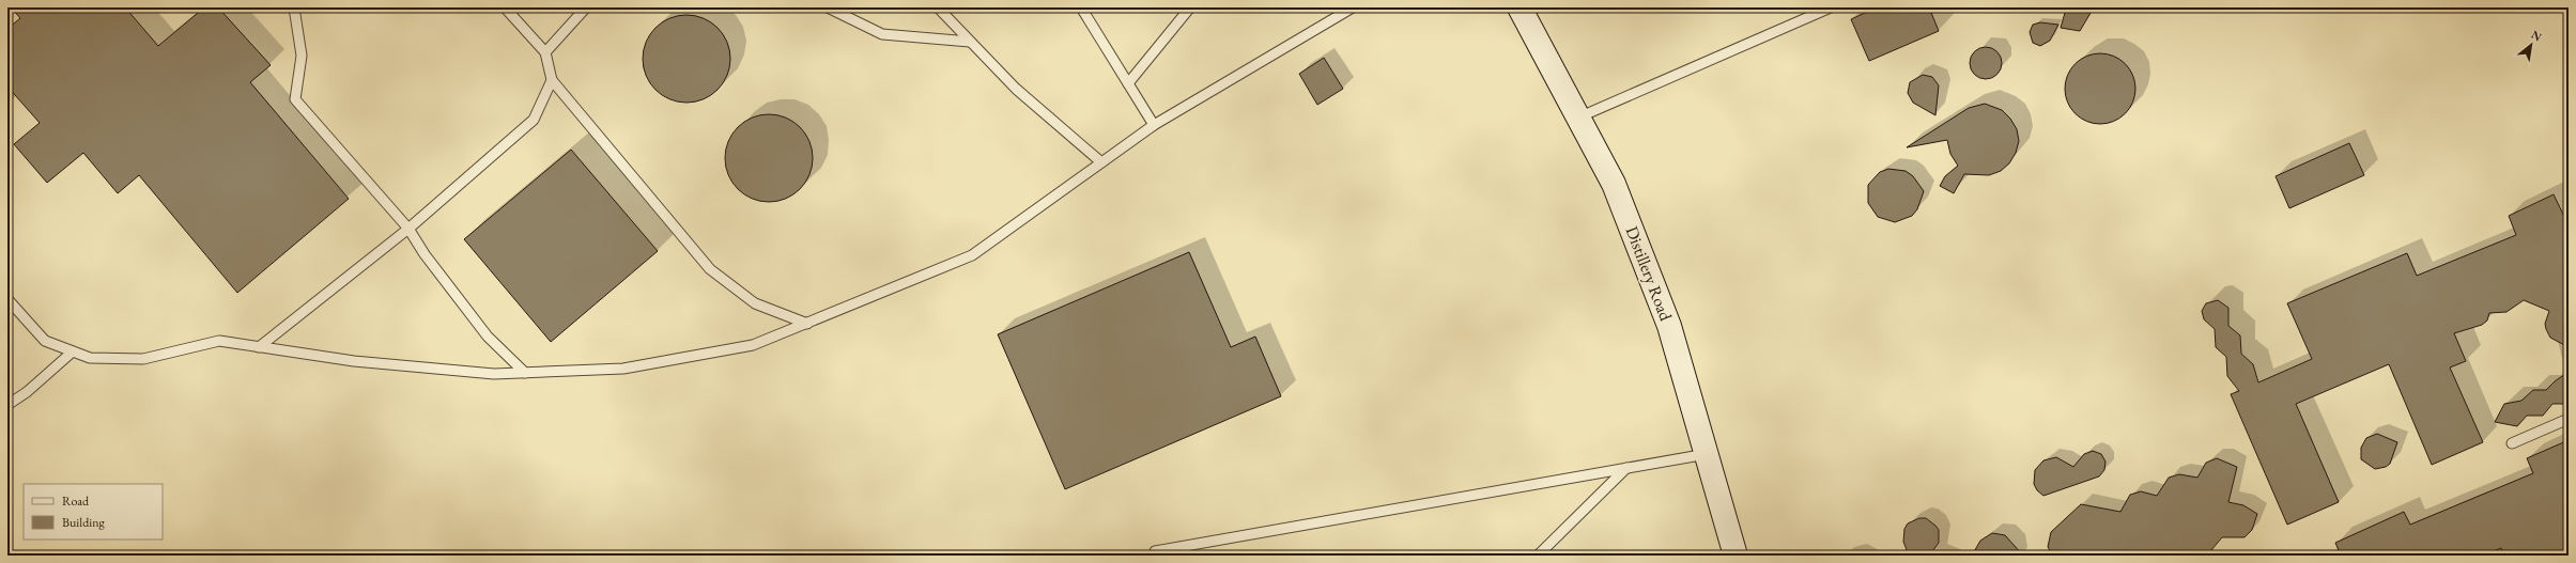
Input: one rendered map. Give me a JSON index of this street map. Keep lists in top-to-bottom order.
{
  "streets": {
    "street": ["Distillery Road"]
  },
  "legend": ["Road", "Building"],
  "north": "top right"
}
